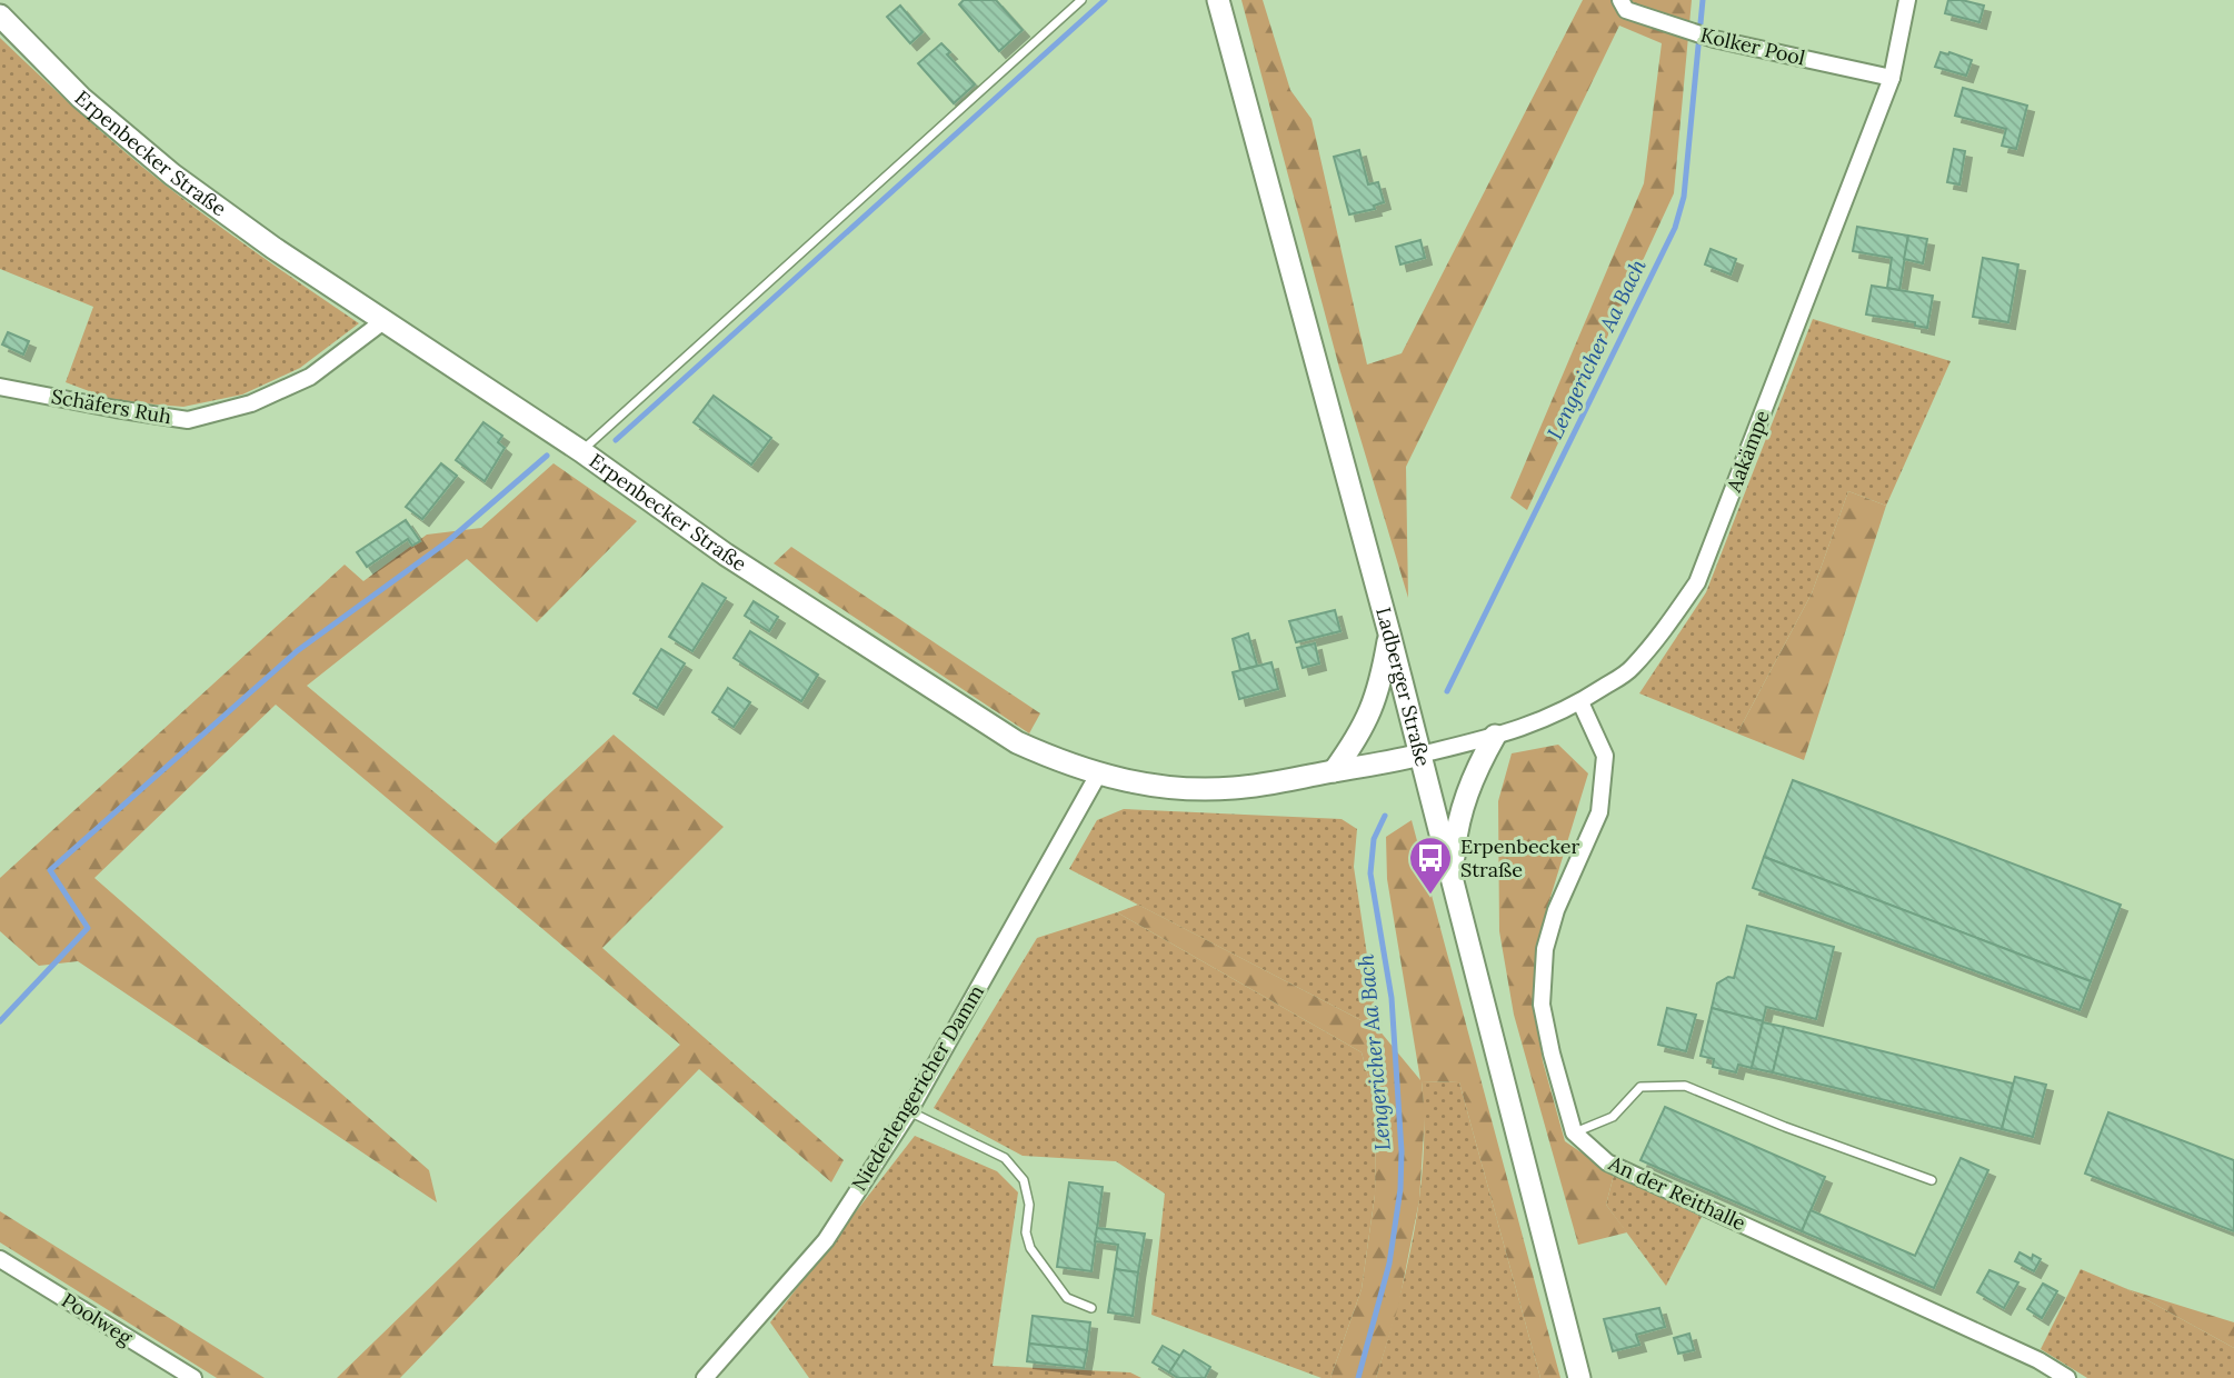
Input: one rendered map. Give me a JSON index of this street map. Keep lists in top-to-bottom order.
{
  "streets": {
    "main road": ["Erpenbecker Straße", "Ladberger Straße"],
    "street": [
      "Kolker Pool",
      "Schäfers Ruh",
      "Aakämpe",
      "Niederlengericher Damm",
      "An der Reithalle",
      "Poolweg"
    ]
  },
  "crossings": [
    ["Kolker Pool", "Aakämpe"],
    ["Erpenbecker Straße", "Schäfers Ruh"],
    ["Erpenbecker Straße", "Aakämpe"],
    ["Erpenbecker Straße", "Ladberger Straße"],
    ["Erpenbecker Straße", "Niederlengericher Damm"],
    ["Aakämpe", "Ladberger Straße"]
  ],
  "water": ["Lengericher Aa Bach"],
  "places": {
    "bus stop": ["Erpenbecker Straße"]
  }
}
